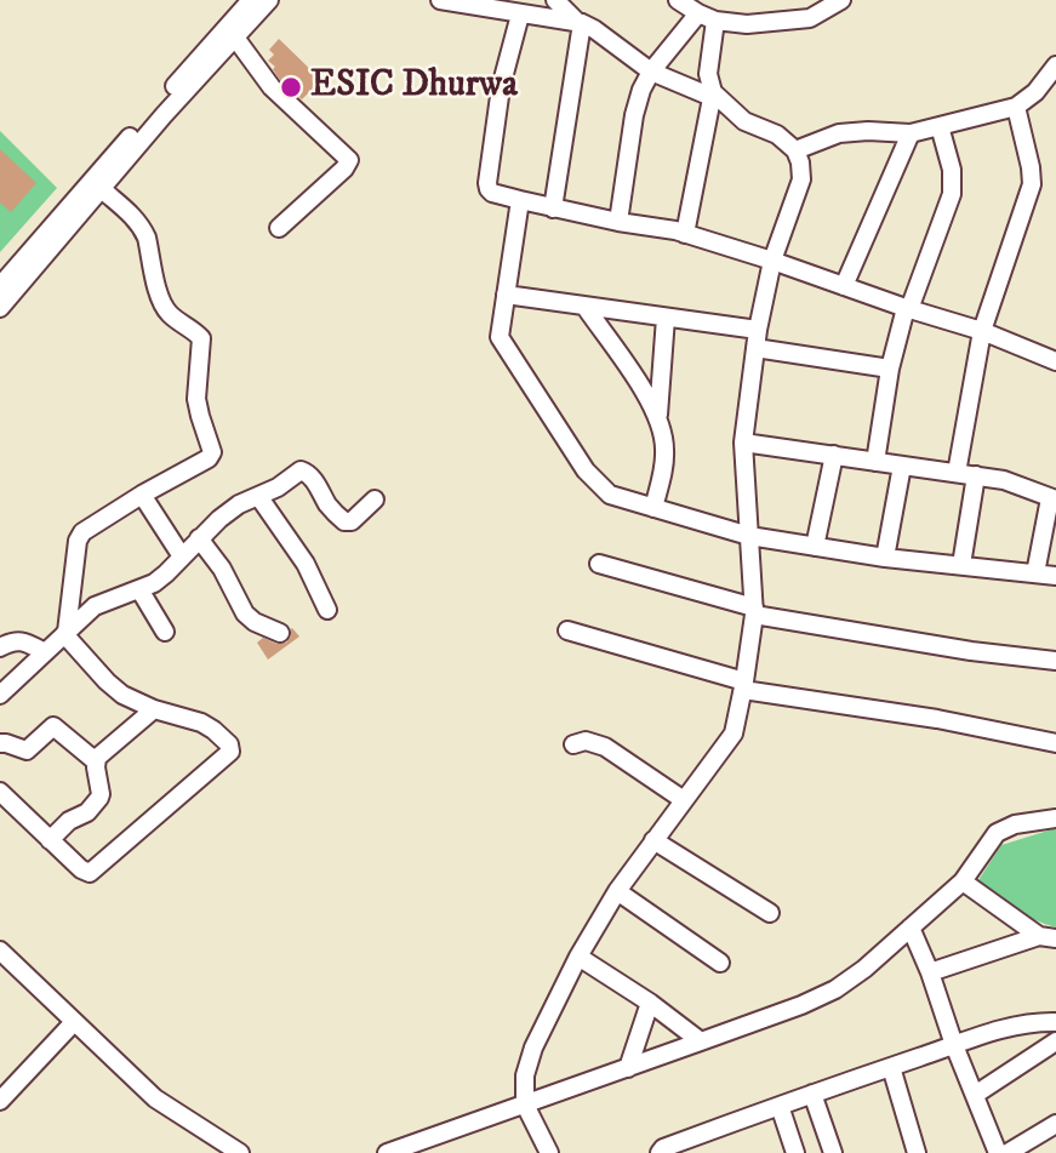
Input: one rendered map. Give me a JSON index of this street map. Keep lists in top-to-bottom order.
{
  "places": ["ESIC Dhurwa"]
}
